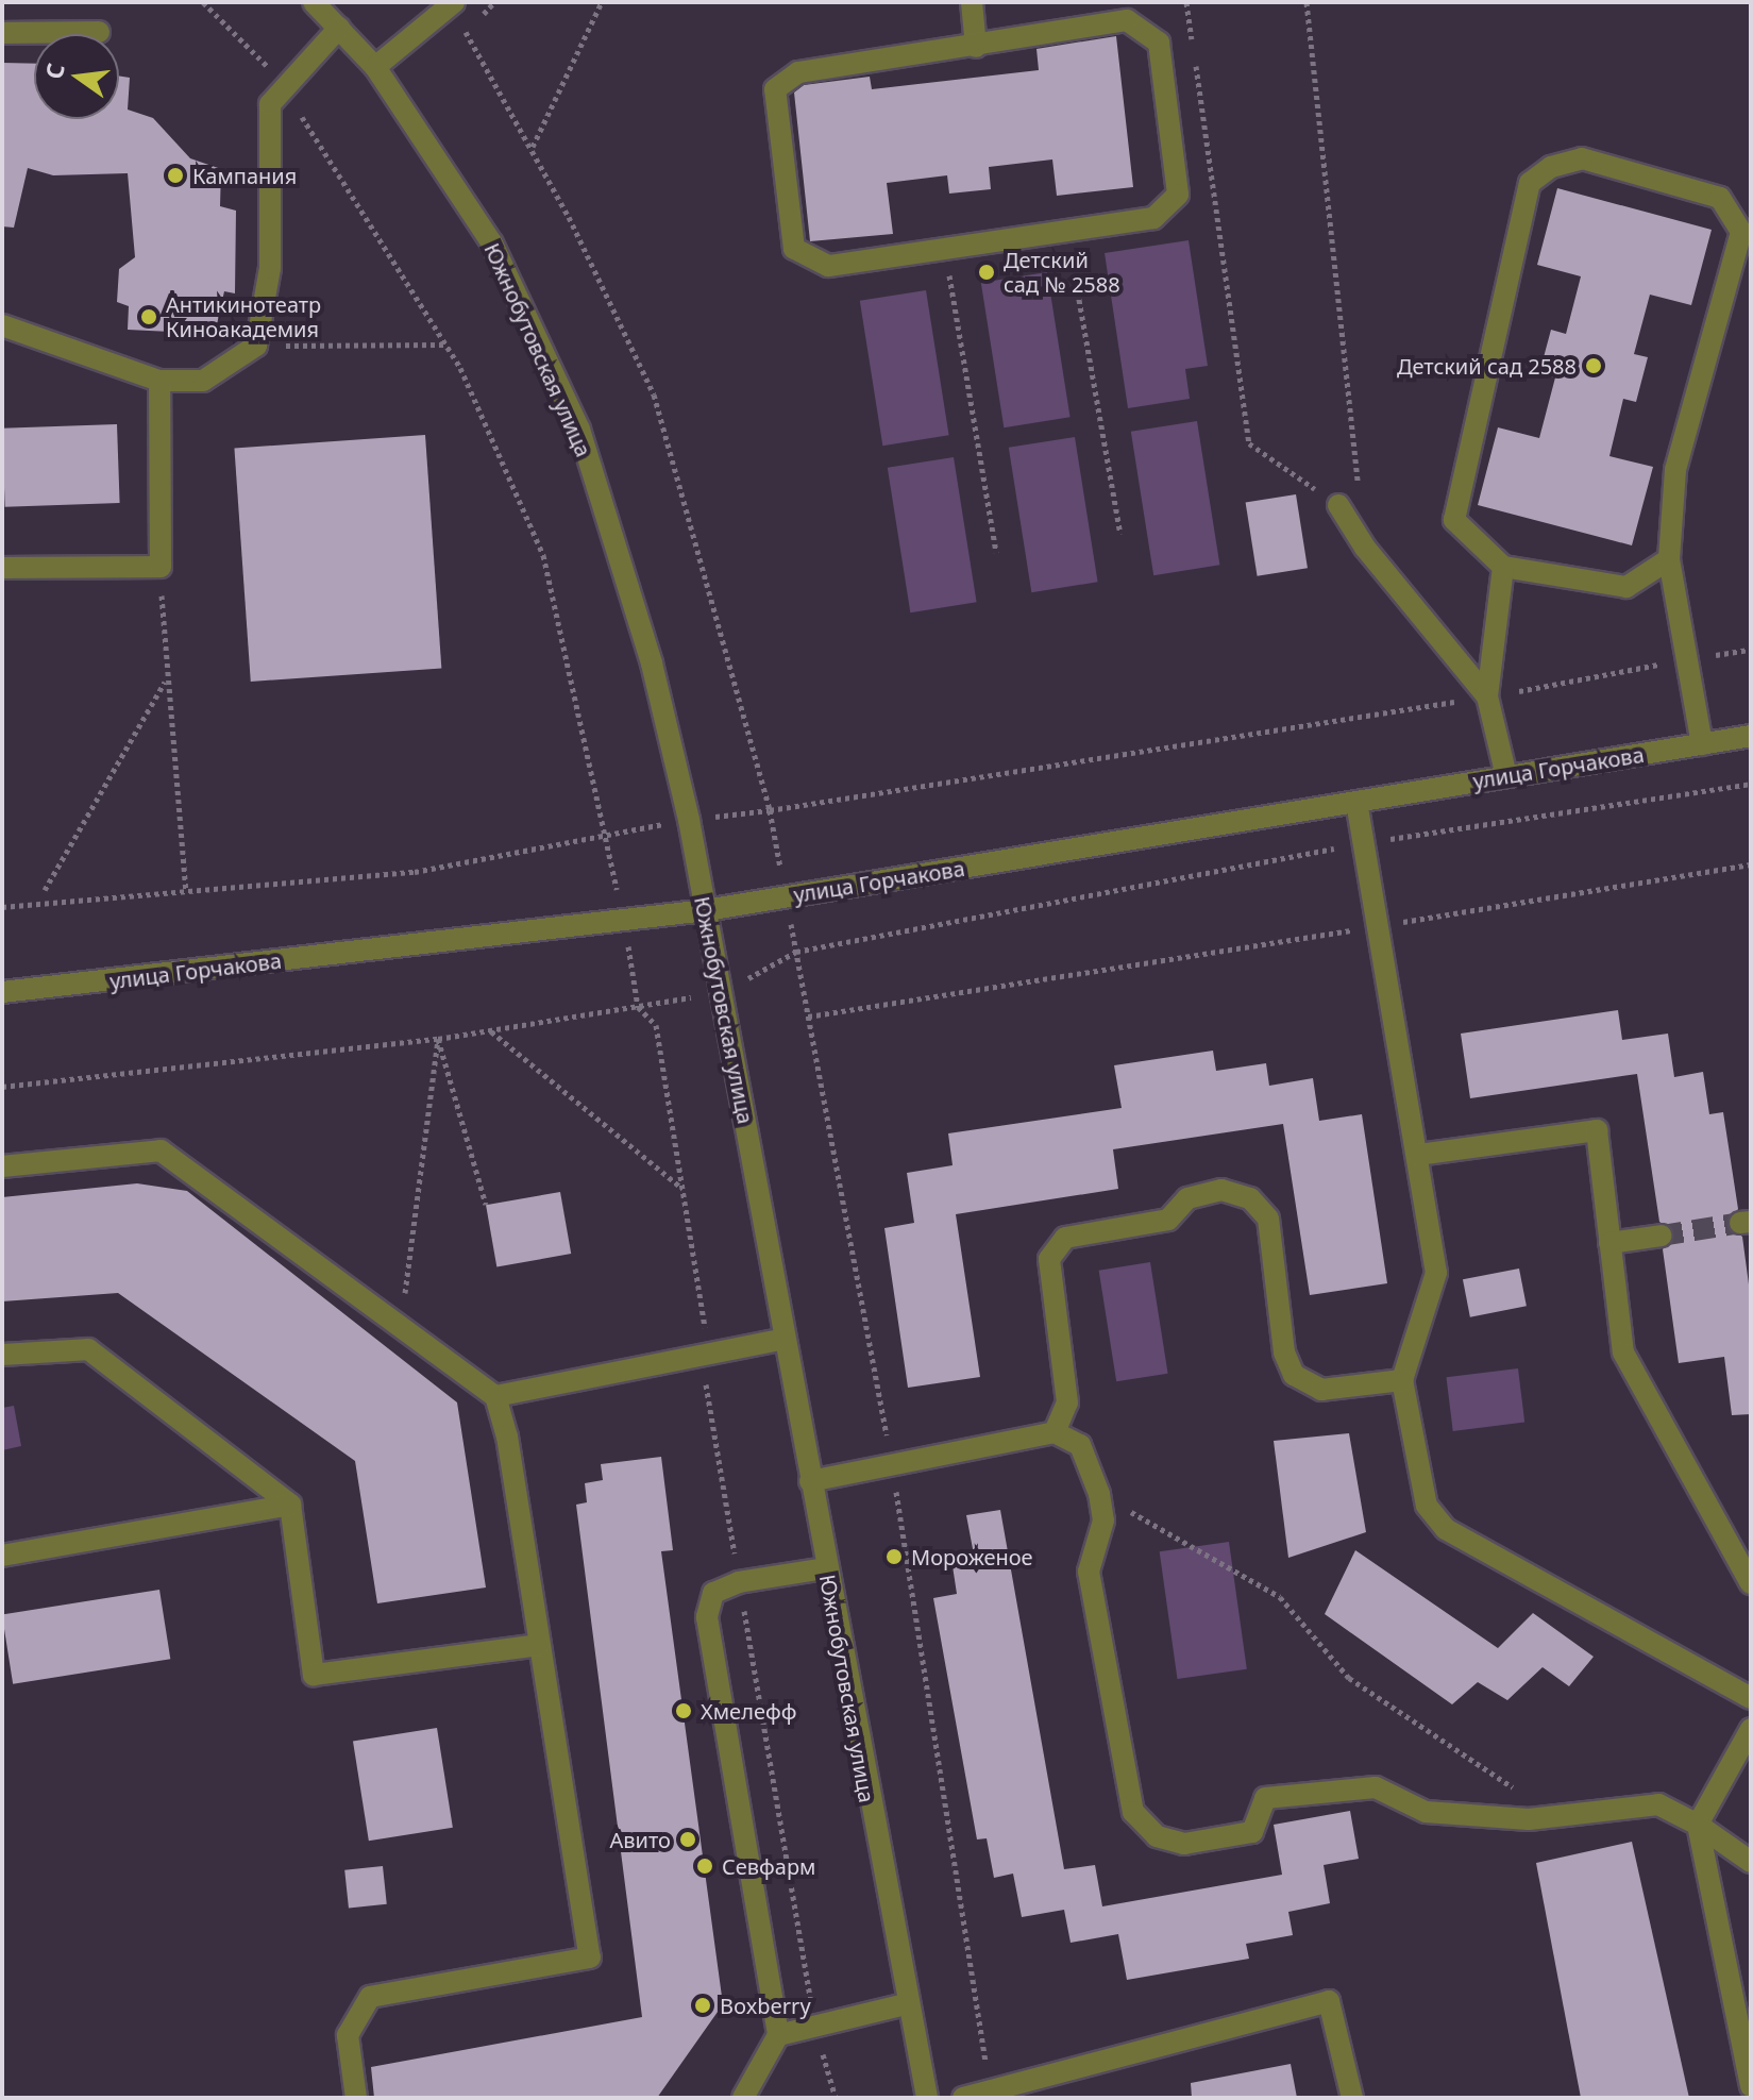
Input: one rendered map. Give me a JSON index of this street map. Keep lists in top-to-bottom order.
{
  "streets": {
    "street": ["Южнобутовская улица", "улица Горчакова"]
  },
  "crossings": [
    ["Южнобутовская улица", "улица Горчакова"]
  ],
  "places": [
    "Кампания",
    "Детский сад № 2588",
    "Антикинотеатр Киноакадемия",
    "Детский сад 2588",
    "Мороженое",
    "Хмелефф",
    "Авито",
    "Севфарм",
    "Boxberry"
  ],
  "north": "left"
}
